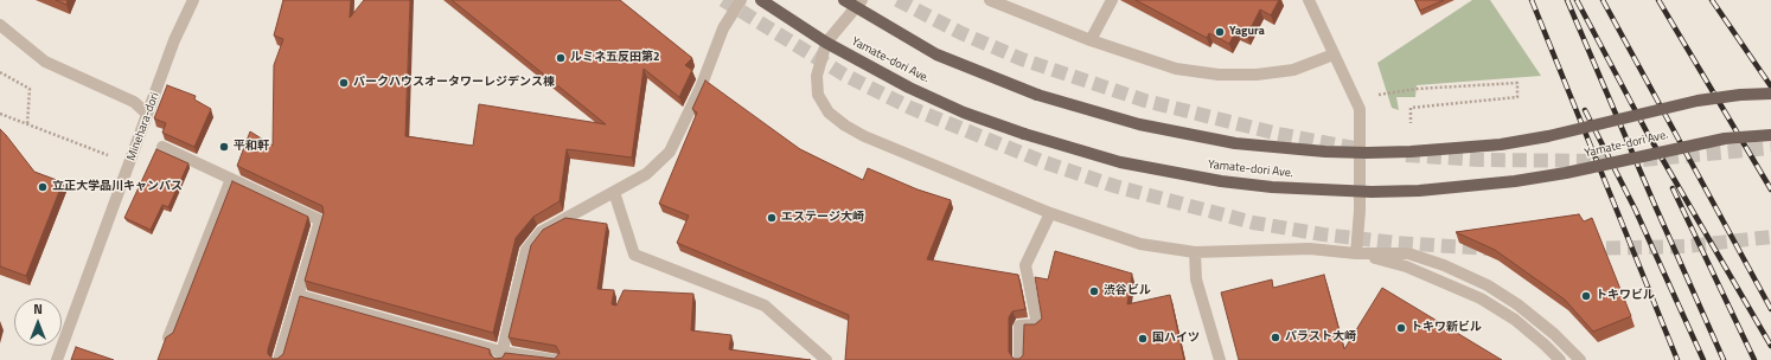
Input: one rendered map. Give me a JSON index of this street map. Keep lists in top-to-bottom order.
{
  "streets": {
    "main road": ["Yamate-dori Ave."],
    "street": ["Minehara-dori"]
  },
  "places": [
    "Yagura",
    "ルミネ五反田第2",
    "パークハウスオータワーレジデンス棟",
    "平和軒",
    "立正大学品川キャンパス",
    "エステージ大崎",
    "渋谷ビル",
    "トキワビル",
    "トキワ新ビル",
    "パラスト大崎",
    "国ハイツ"
  ],
  "north": "top"
}
